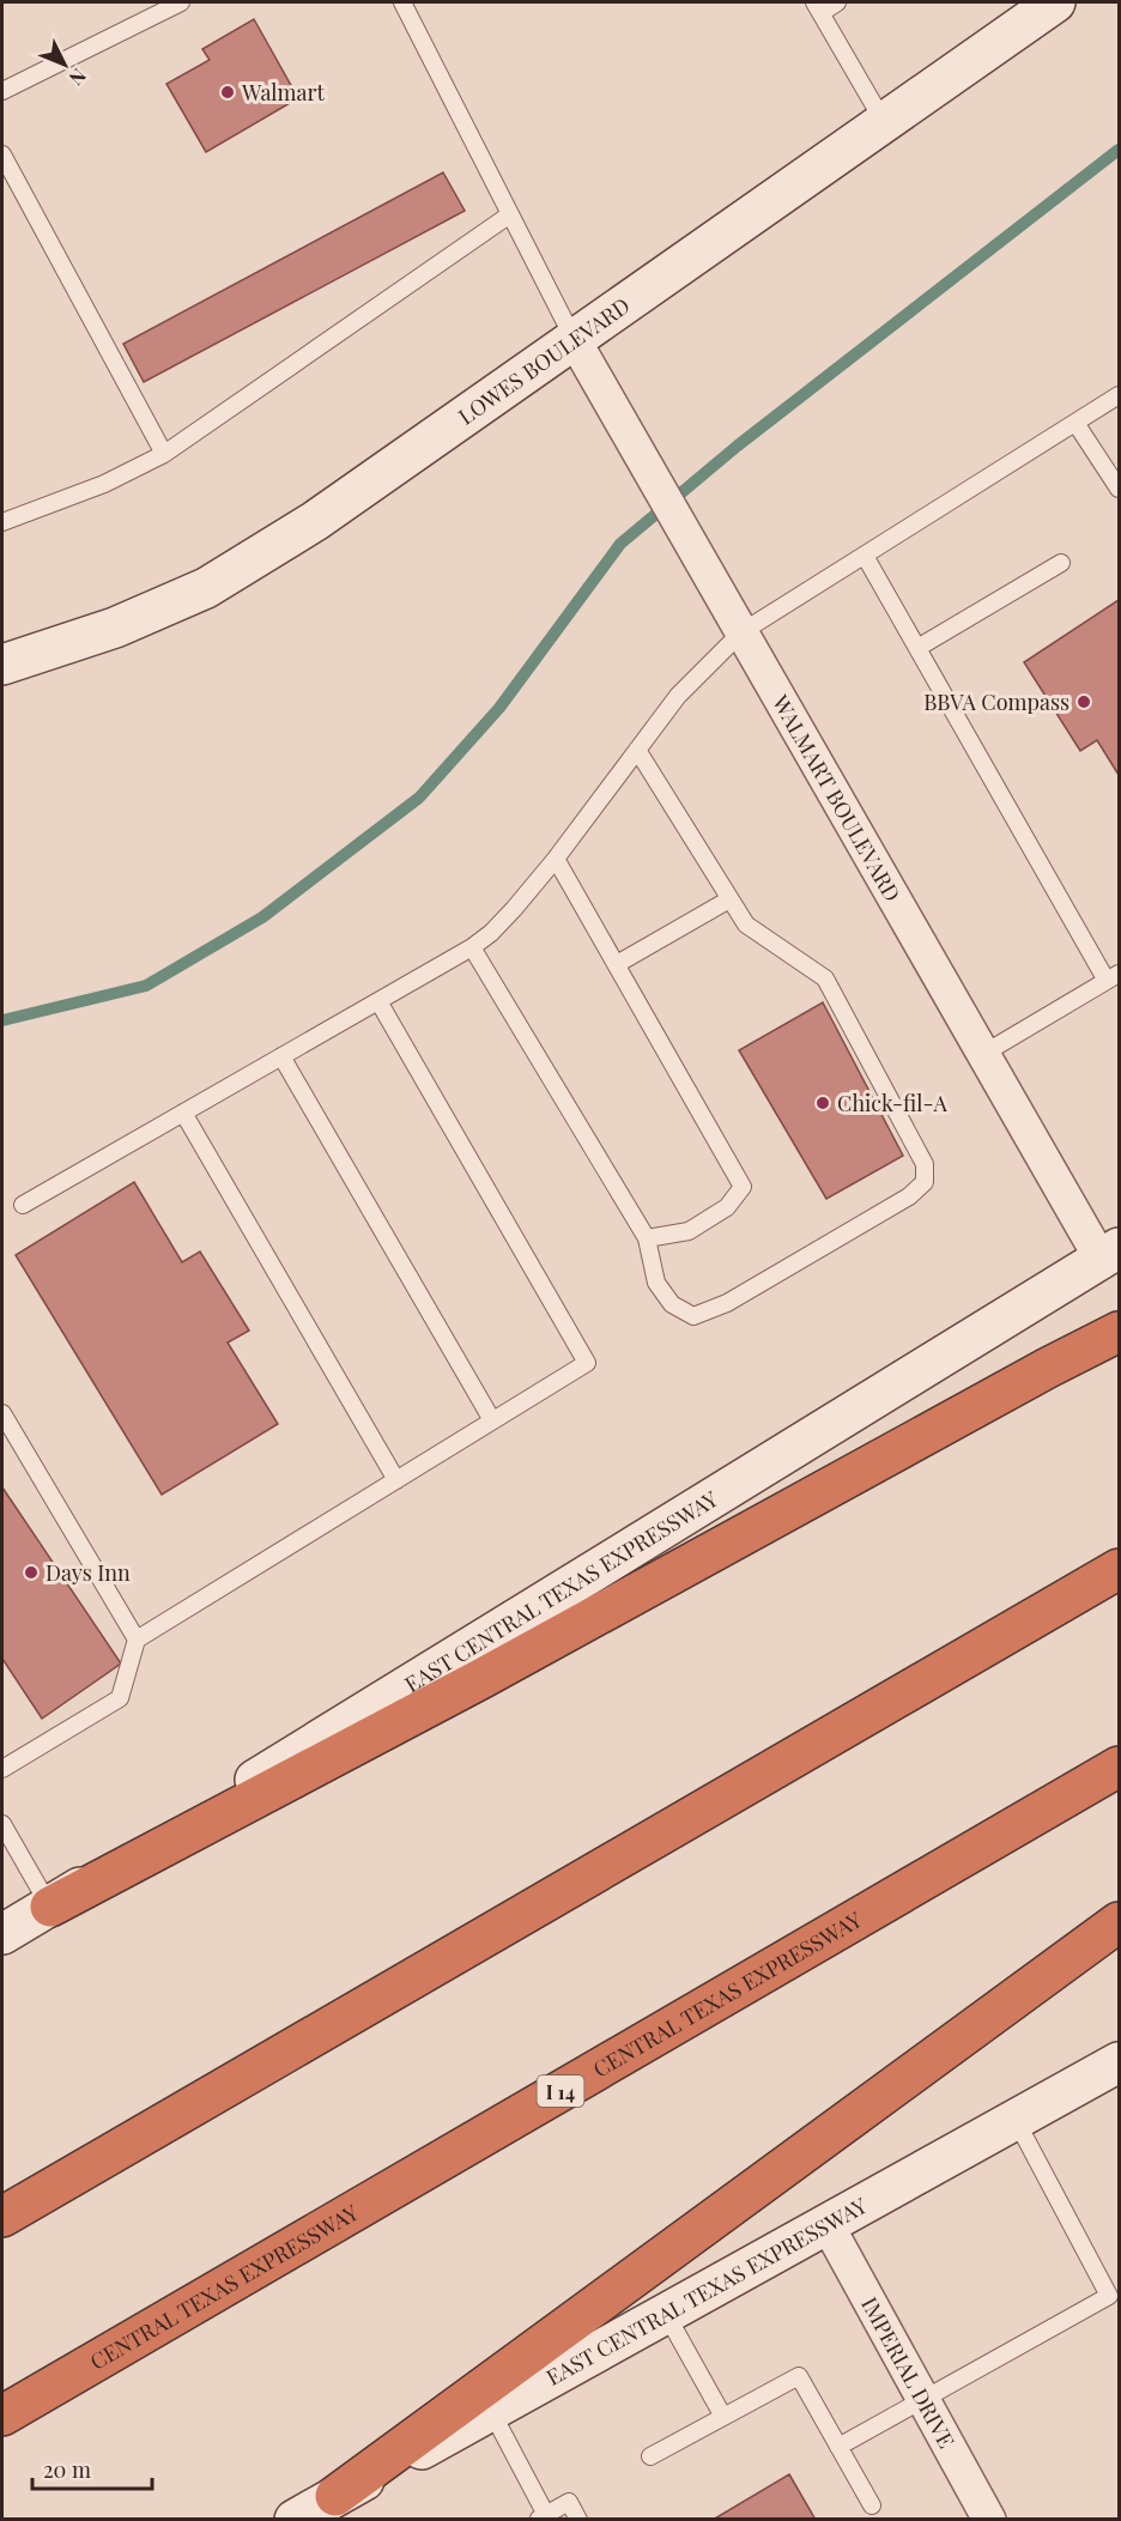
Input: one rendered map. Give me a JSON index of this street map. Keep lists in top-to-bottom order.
{
  "streets": {
    "highway": ["CENTRAL TEXAS EXPRESSWAY", "I 14"],
    "main road": ["LOWES BOULEVARD", "EAST CENTRAL TEXAS EXPRESSWAY"],
    "street": ["WALMART BOULEVARD", "IMPERIAL DRIVE"]
  },
  "crossings": [
    ["LOWES BOULEVARD", "WALMART BOULEVARD"],
    ["WALMART BOULEVARD", "EAST CENTRAL TEXAS EXPRESSWAY"],
    ["EAST CENTRAL TEXAS EXPRESSWAY", "IMPERIAL DRIVE"]
  ],
  "places": [
    "Walmart",
    "BBVA Compass",
    "Chick-fil-A",
    "Days Inn"
  ],
  "scale_bar": "20 m",
  "north": "bottom right"
}
